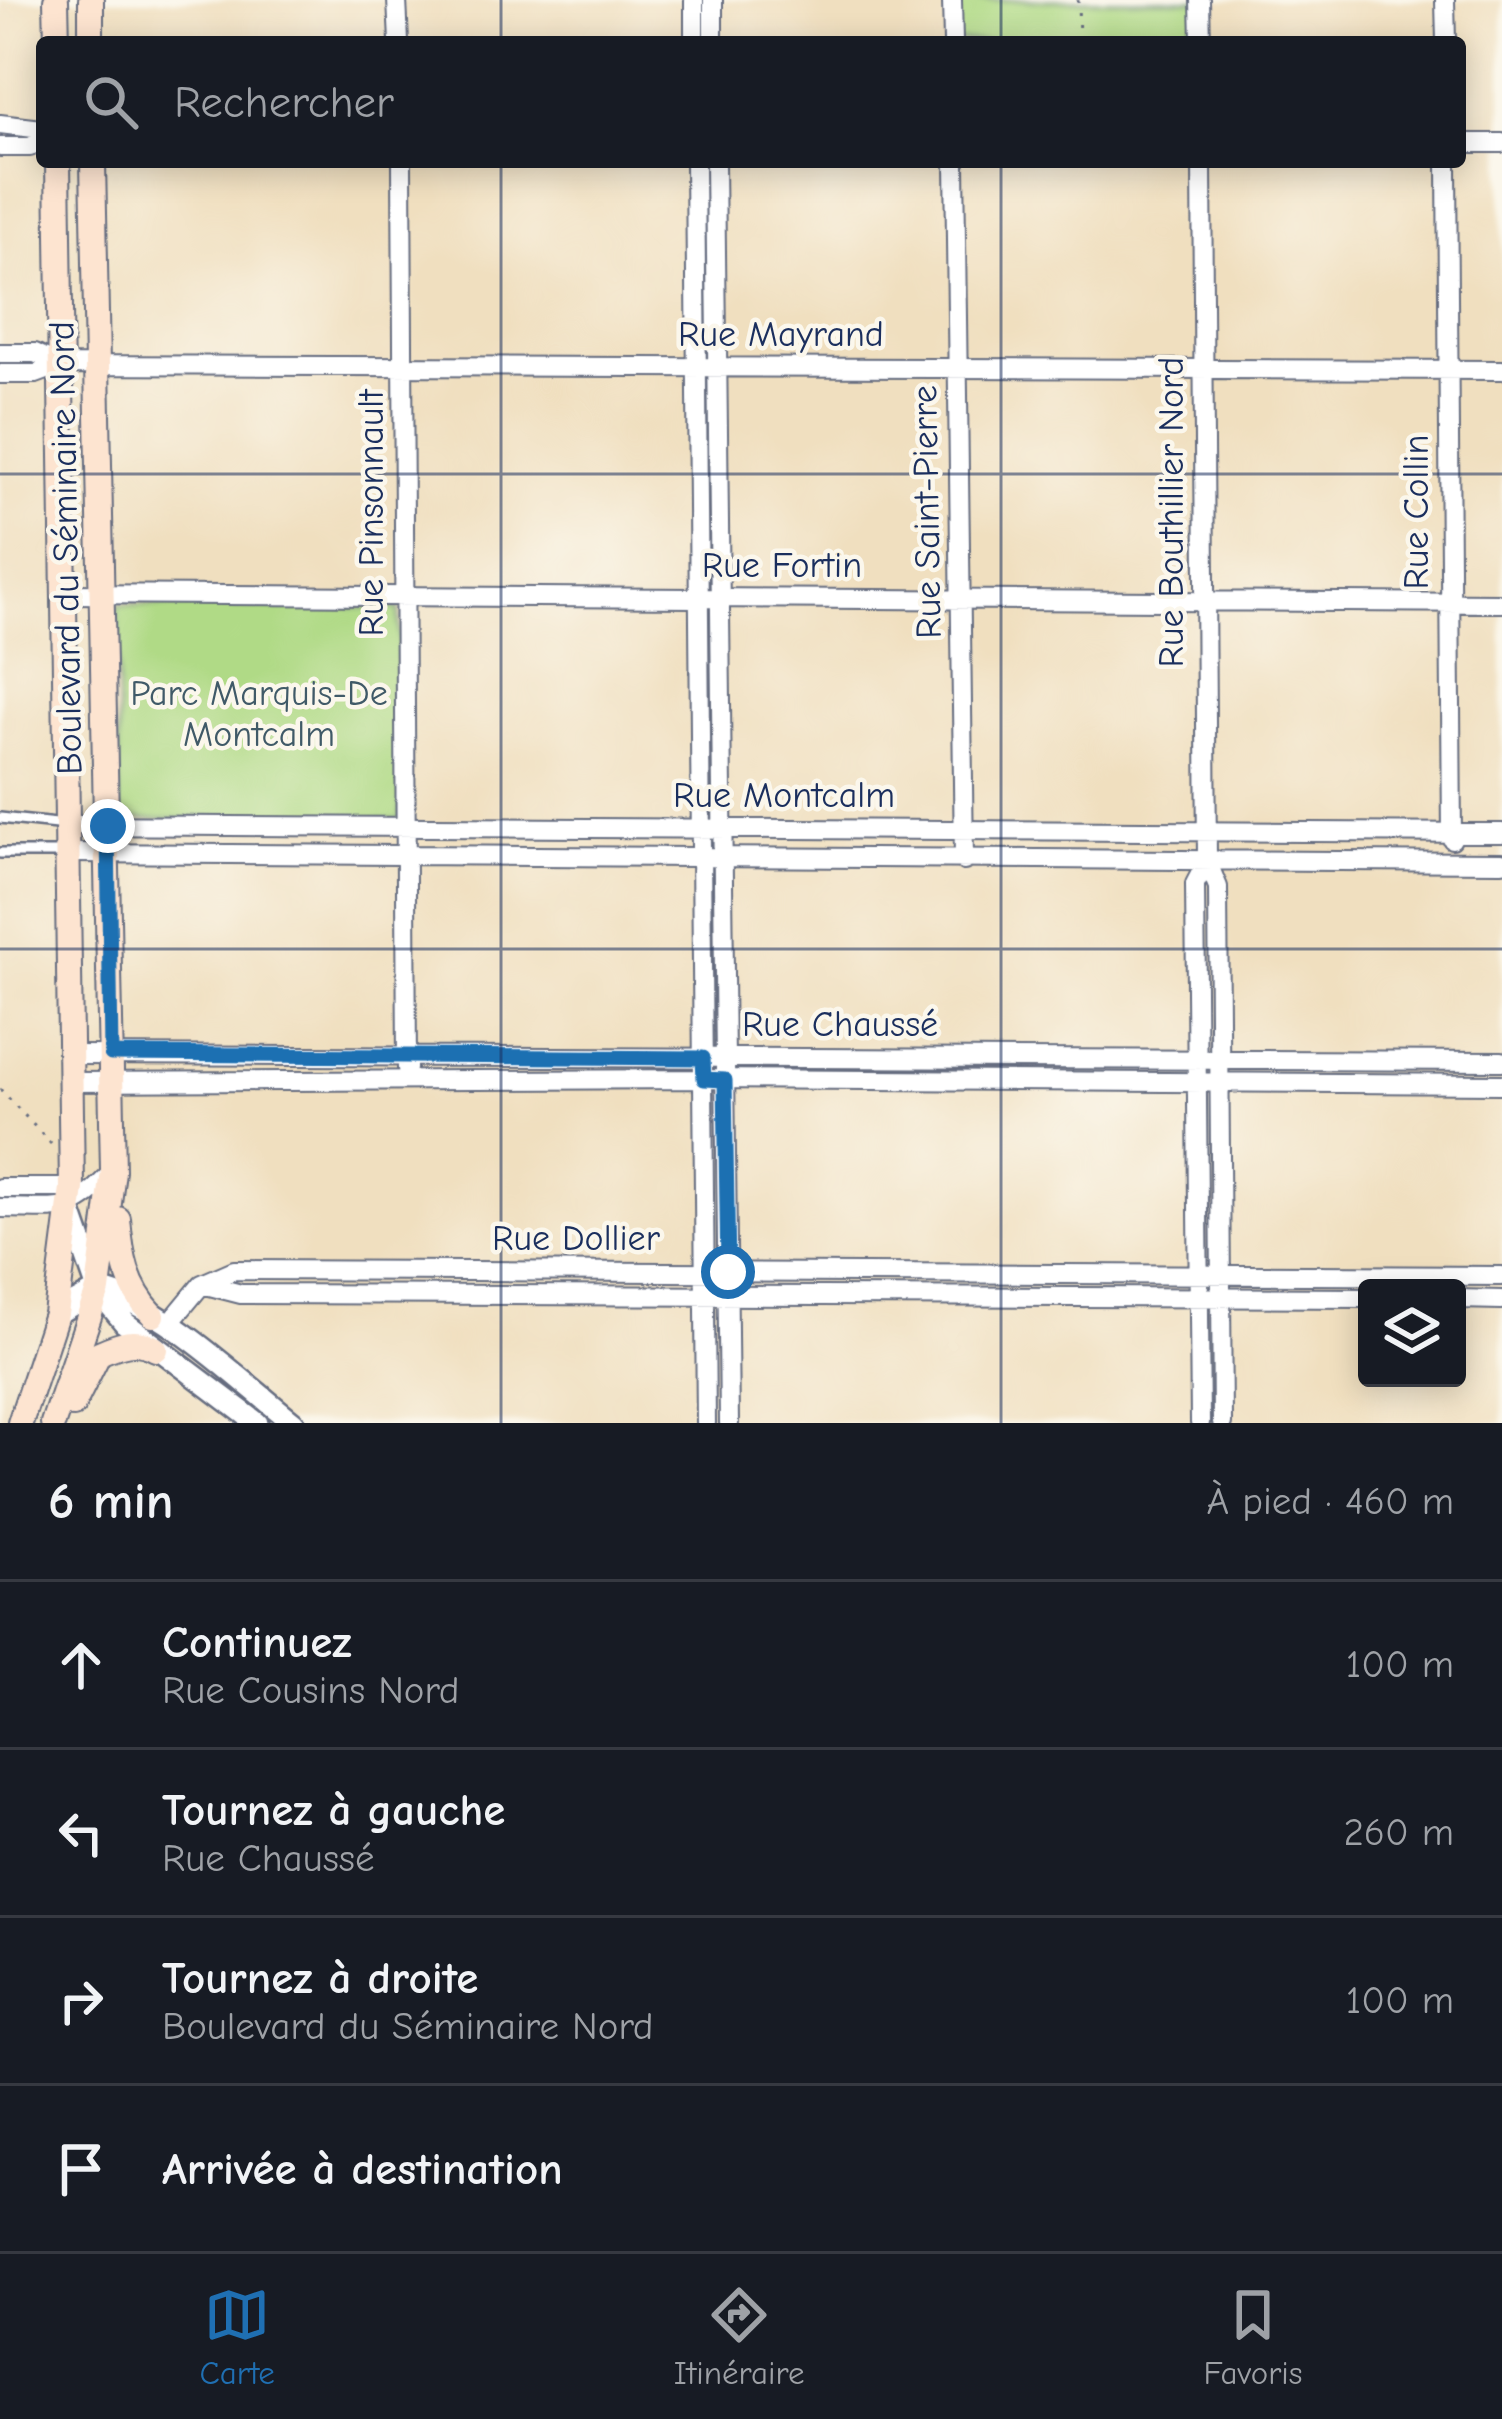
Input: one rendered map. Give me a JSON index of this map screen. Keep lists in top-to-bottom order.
{
  "streets": {
    "main road": ["Boulevard du Séminaire Nord"],
    "street": [
      "Rue Mayrand",
      "Rue Saint-Pierre",
      "Rue Bouthillier Nord",
      "Rue Collin",
      "Rue Pinsonnault",
      "Rue Fortin",
      "Rue Montcalm",
      "Rue Chaussé",
      "Rue Dollier"
    ]
  },
  "crossings": [
    ["Rue Mayrand", "Rue Saint-Pierre"],
    ["Rue Mayrand", "Rue Bouthillier Nord"],
    ["Rue Mayrand", "Rue Collin"],
    ["Rue Mayrand", "Rue Pinsonnault"],
    ["Rue Mayrand", "Boulevard du Séminaire Nord"],
    ["Rue Saint-Pierre", "Rue Fortin"],
    ["Rue Saint-Pierre", "Rue Montcalm"],
    ["Rue Bouthillier Nord", "Rue Fortin"],
    ["Rue Bouthillier Nord", "Rue Montcalm"],
    ["Rue Bouthillier Nord", "Rue Chaussé"],
    ["Rue Bouthillier Nord", "Rue Dollier"],
    ["Rue Collin", "Rue Fortin"],
    ["Rue Collin", "Rue Montcalm"],
    ["Rue Pinsonnault", "Rue Fortin"],
    ["Rue Pinsonnault", "Rue Montcalm"],
    ["Rue Pinsonnault", "Rue Chaussé"],
    ["Boulevard du Séminaire Nord", "Rue Fortin"],
    ["Boulevard du Séminaire Nord", "Rue Montcalm"],
    ["Boulevard du Séminaire Nord", "Rue Chaussé"]
  ],
  "parks": ["Parc Marquis-De Montcalm"],
  "page": {
    "search": "Rechercher",
    "heading": ["6 min", "À pied · 460 m"],
    "list": [
      ["Continuez", "Rue Cousins Nord", "100 m"],
      ["Tournez à gauche", "Rue Chaussé", "260 m"],
      ["Tournez à droite", "Boulevard du Séminaire Nord", "100 m"],
      "Arrivée à destination"
    ],
    "nav": ["Carte", "Itinéraire", "Favoris"]
  }
}
